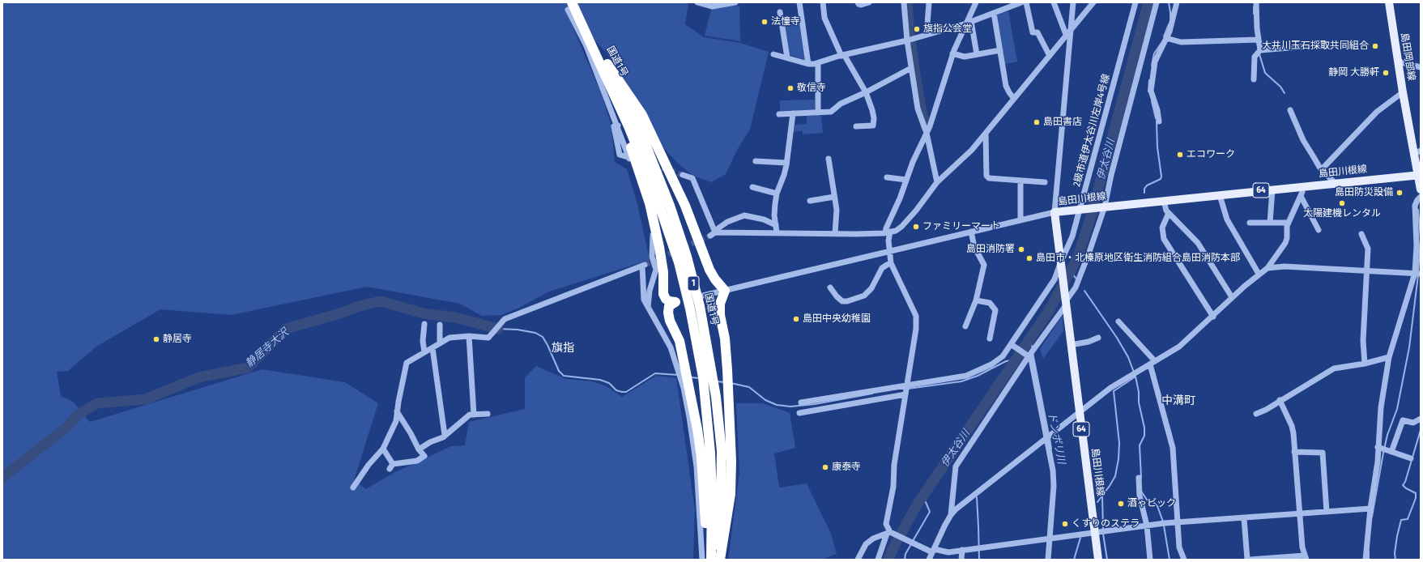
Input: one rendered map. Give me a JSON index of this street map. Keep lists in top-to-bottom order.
{
  "streets": {
    "highway": ["国道1号", "1"],
    "main road": ["島田岡部線", "島田川根線", "64"],
    "street": ["2級市道伊太谷川左岸4号線"]
  },
  "crossings": [
    ["島田岡部線", "島田川根線"],
    ["2級市道伊太谷川左岸4号線", "島田川根線"]
  ],
  "districts": ["旗指", "中溝町"],
  "water": ["伊太谷川", "静居寺大沢", "ドンボリ川"],
  "places": [
    "法憧寺",
    "旗指公会堂",
    "大井川玉石採取共同組合",
    "静岡 大勝軒",
    "敬信寺",
    "島田書店",
    "エコワーク",
    "島田防災設備",
    "太陽建機レンタル",
    "ファミリーマート",
    "島田消防署",
    "島田市・北榛原地区衛生消防組合島田消防本部",
    "島田中央幼稚園",
    "静居寺",
    "康泰寺",
    "酒ゃビック",
    "くすりのステラ"
  ]
}
